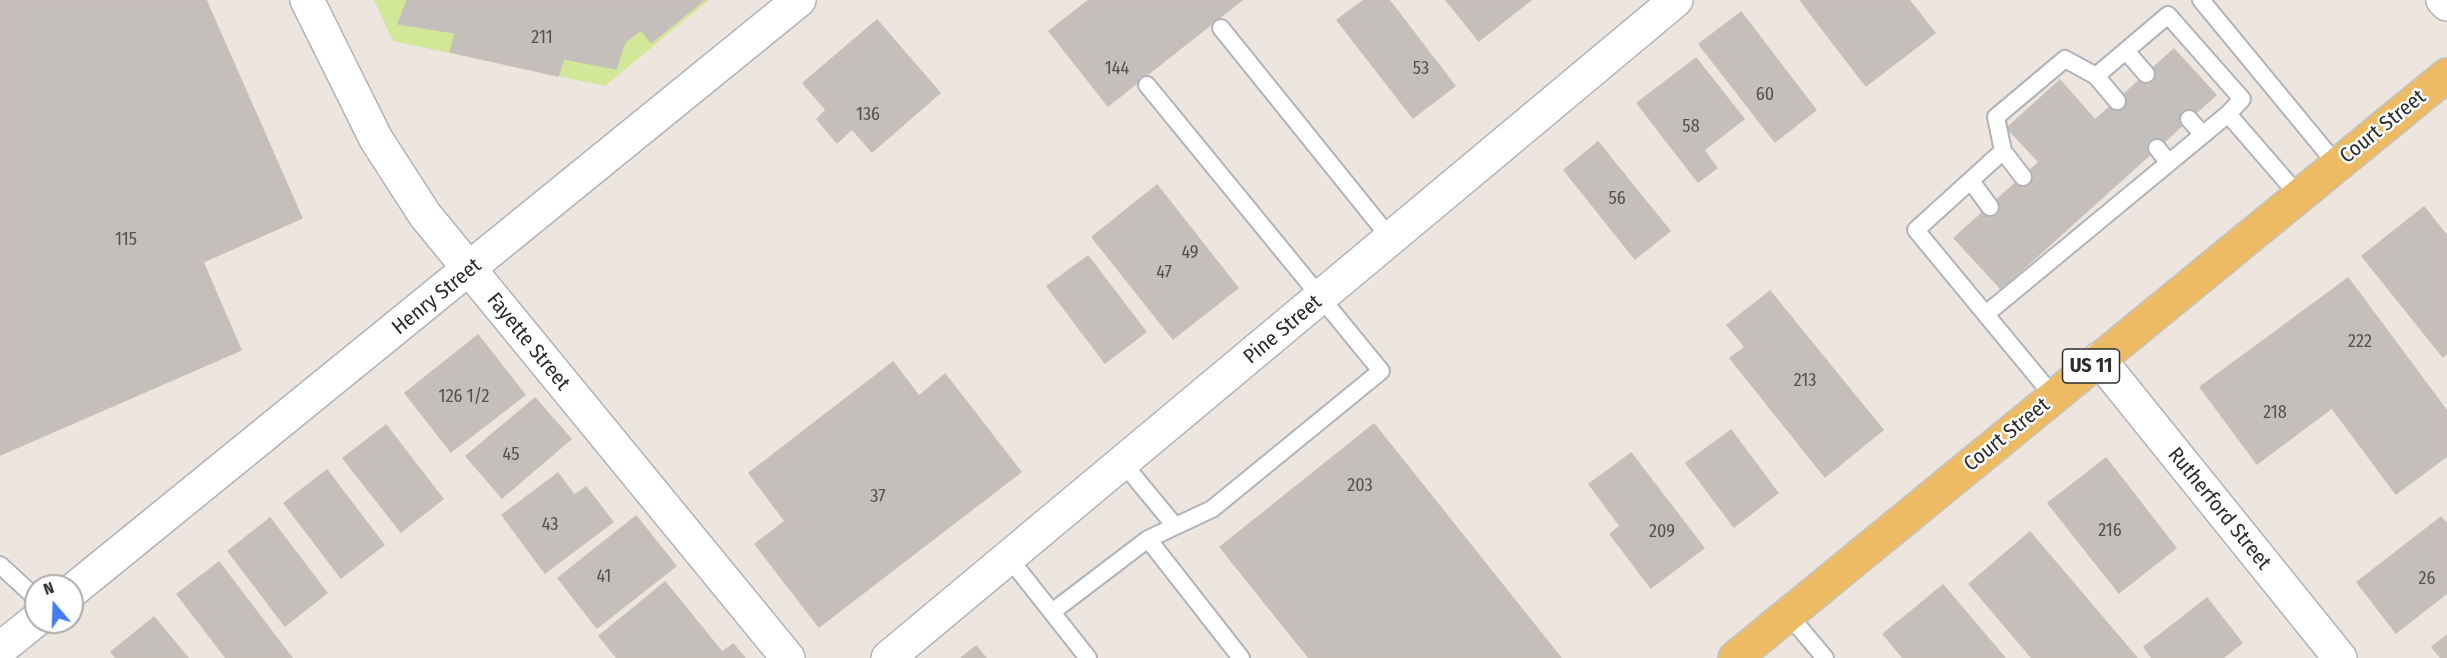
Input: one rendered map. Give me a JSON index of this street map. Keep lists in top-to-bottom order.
{
  "streets": {
    "main road": ["Court Street", "US 11"],
    "street": [
      "Henry Street",
      "Pine Street",
      "Fayette Street",
      "Rutherford Street"
    ]
  },
  "crossings": [
    ["Court Street", "Rutherford Street"],
    ["Henry Street", "Fayette Street"]
  ],
  "house_numbers": [
    "211",
    "144",
    "53",
    "60",
    "136",
    "58",
    "56",
    "115",
    "49",
    "47",
    "222",
    "213",
    "126 1/2",
    "218",
    "45",
    "203",
    "37",
    "43",
    "216",
    "209",
    "41",
    "26"
  ],
  "north": "top"
}
